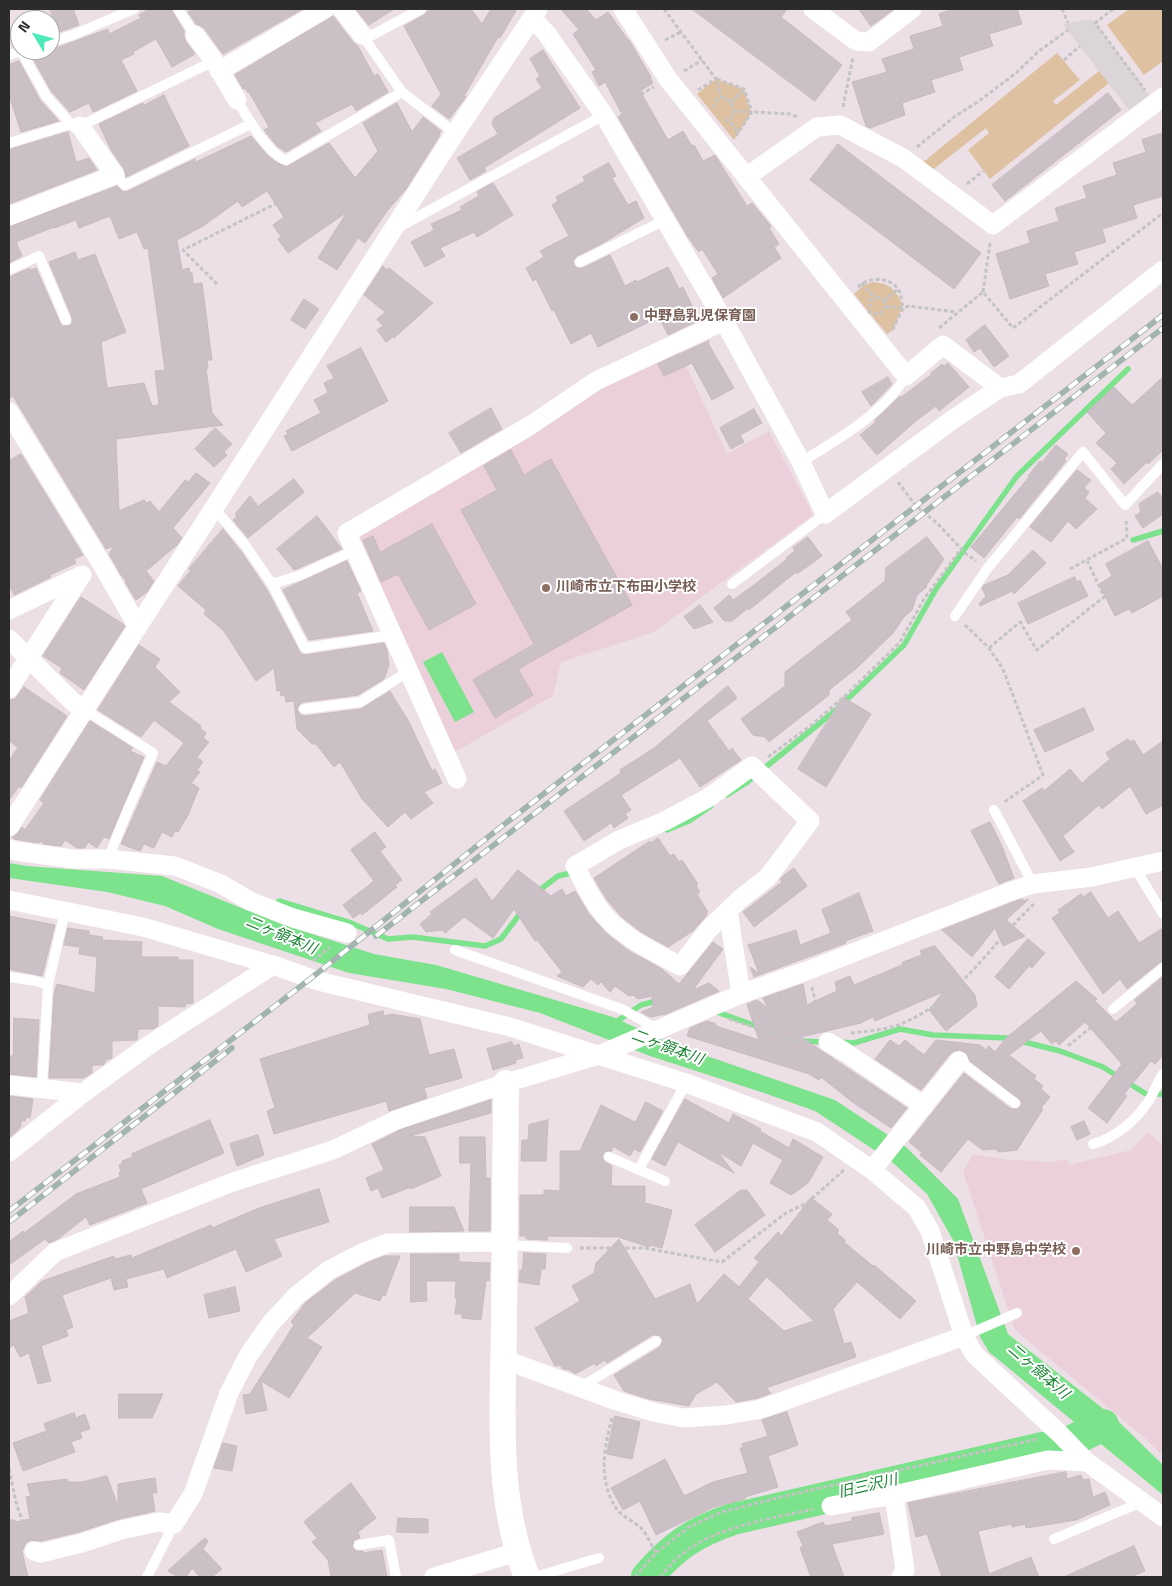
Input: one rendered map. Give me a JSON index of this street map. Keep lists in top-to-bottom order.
{
  "water": ["二ヶ領本川", "旧三沢川"],
  "places": ["中野島乳児保育園", "川崎市立下布田小学校", "川崎市立中野島中学校"],
  "north": "top left"
}
